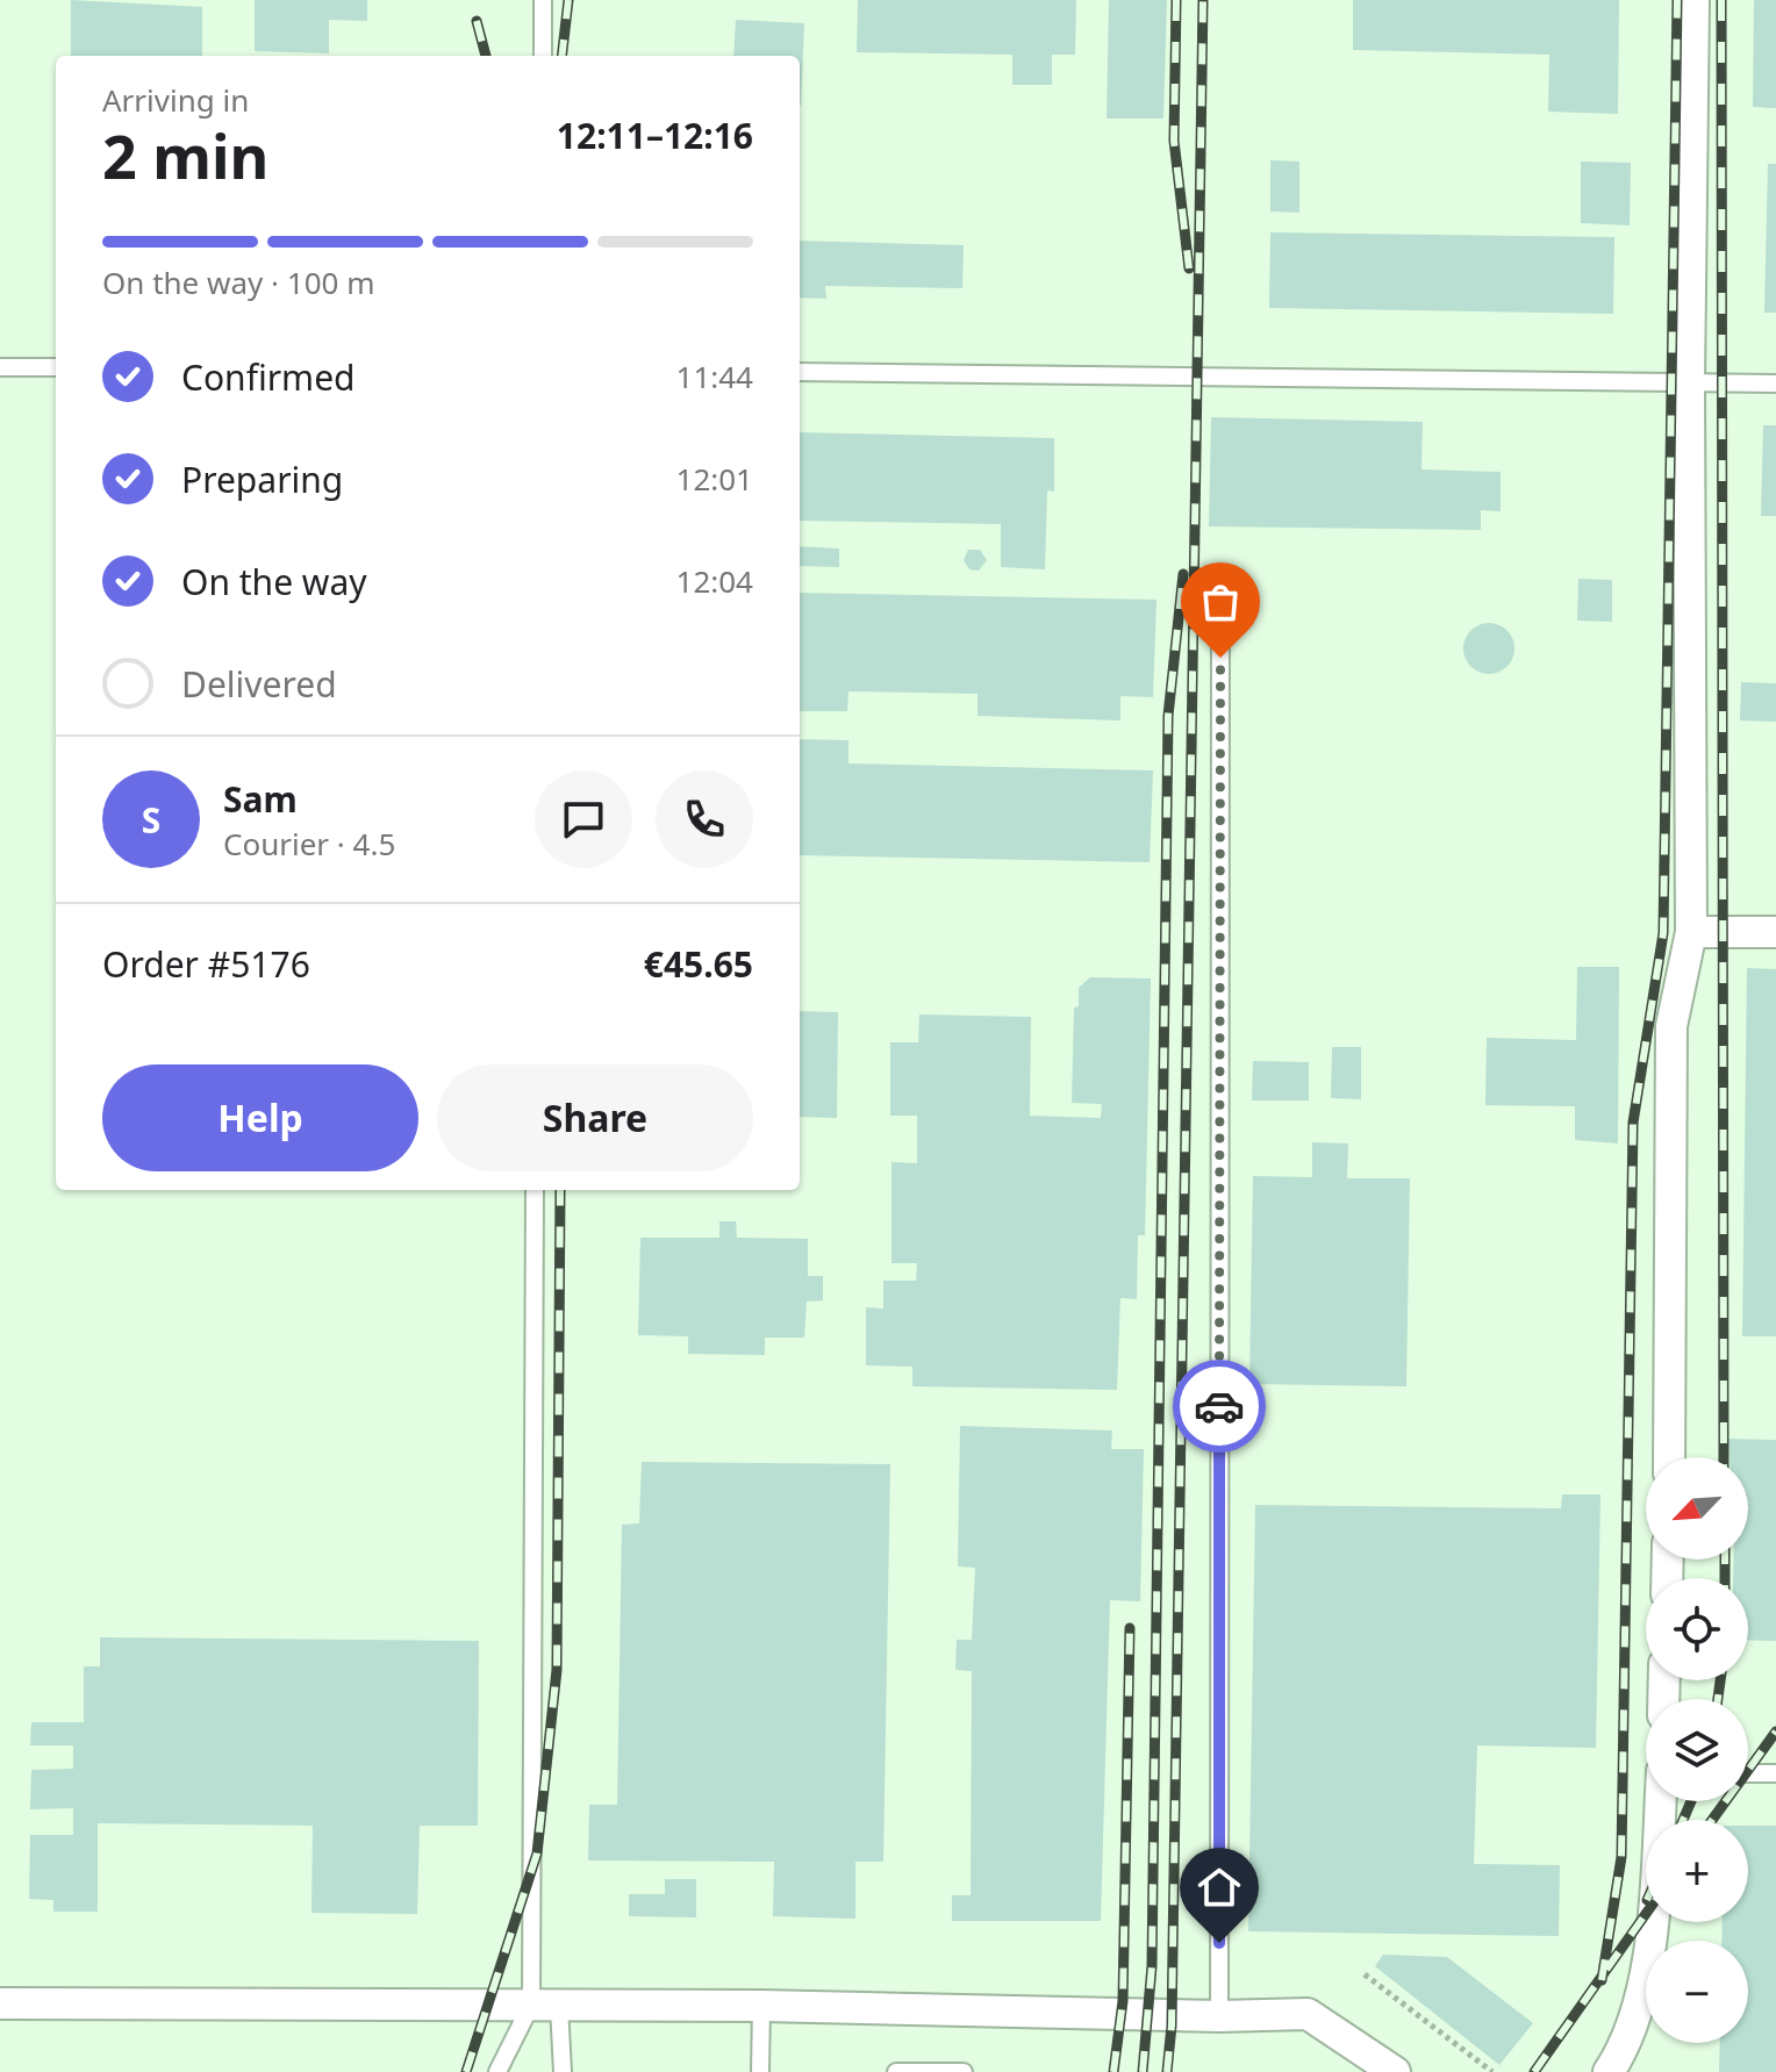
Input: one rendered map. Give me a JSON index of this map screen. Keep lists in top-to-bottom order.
{
  "north": "bottom left",
  "page": {
    "heading": ["2 min", "Arriving in", "12:11–12:16"],
    "panel": [
      "Sam",
      "Courier · 4.5",
      "Order #5176",
      "€45.65"
    ],
    "bar": "On the way · 100 m",
    "list": [
      ["Confirmed", "11:44"],
      ["Preparing", "12:01"],
      ["On the way", "12:04"],
      "Delivered"
    ],
    "round": "S",
    "buttons": ["Help", "Share"],
    "map_buttons": ["+", "−"]
  }
}
